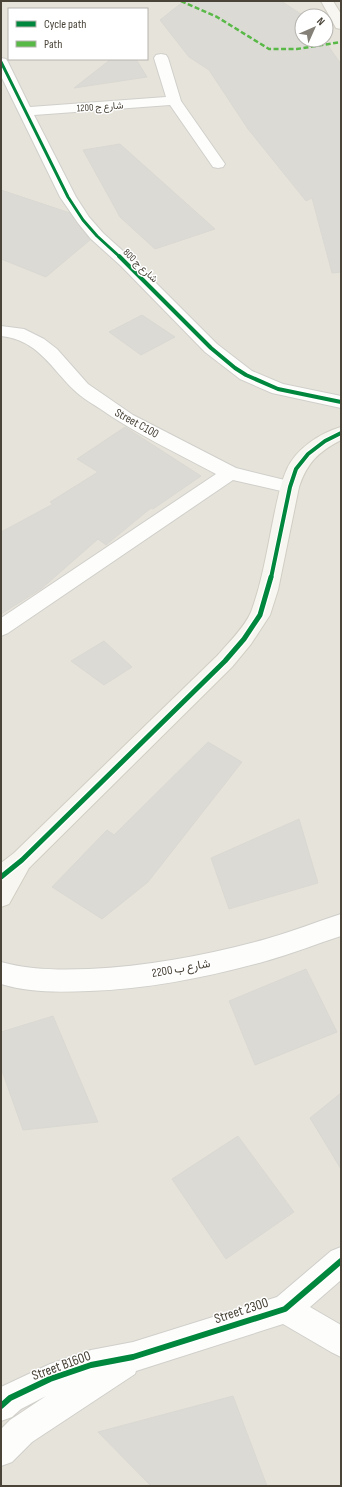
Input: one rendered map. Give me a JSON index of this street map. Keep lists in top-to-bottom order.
{
  "streets": {
    "street": [
      "شارع ج 1200",
      "شارع ج 800",
      "Street C100",
      "شارع ب 2200",
      "Street 2300",
      "Street B1600"
    ]
  },
  "crossings": [
    ["شارع ج 1200", "شارع ج 800"],
    ["Street 2300", "Street B1600"]
  ],
  "legend": ["Cycle path", "Path"],
  "north": "top right"
}
